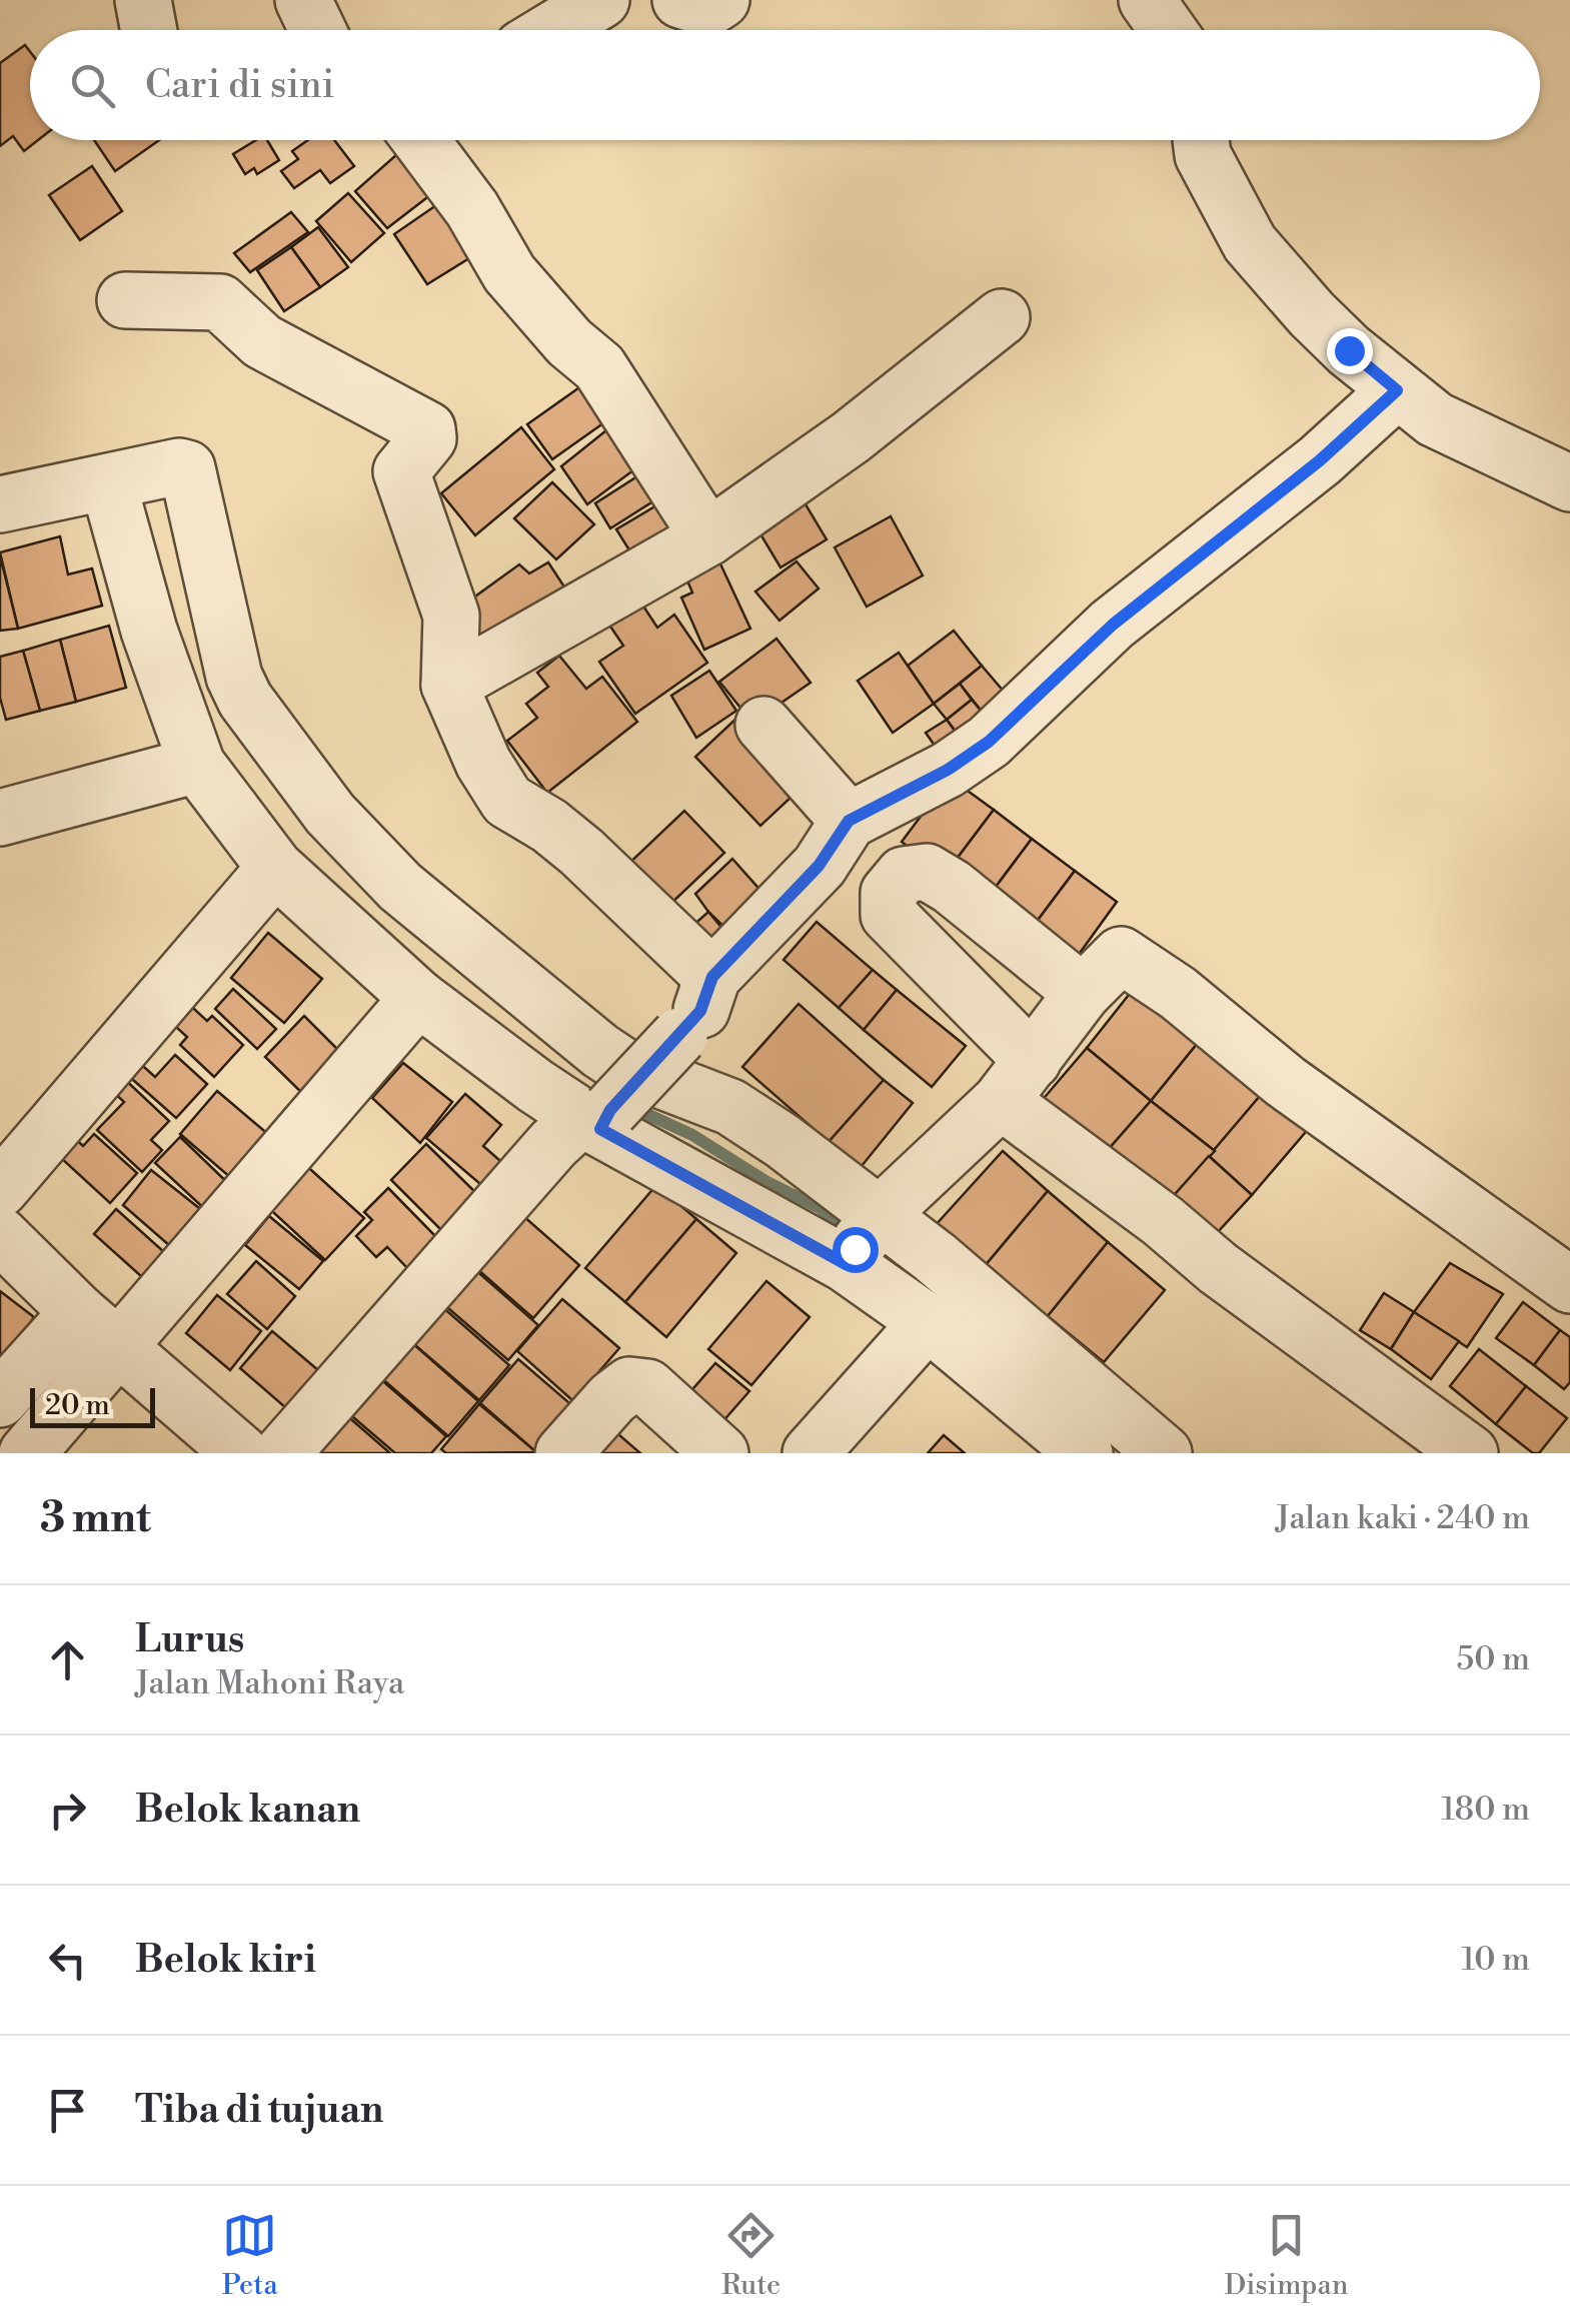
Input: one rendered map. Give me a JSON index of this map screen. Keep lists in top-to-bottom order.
{
  "scale_bar": "20 m",
  "page": {
    "search": "Cari di sini",
    "scale": "20 m",
    "heading": ["3 mnt", "Jalan kaki · 240 m"],
    "list": [
      ["Lurus", "Jalan Mahoni Raya", "50 m"],
      ["Belok kanan", "180 m"],
      ["Belok kiri", "10 m"],
      "Tiba di tujuan"
    ],
    "nav": ["Peta", "Rute", "Disimpan"]
  }
}
